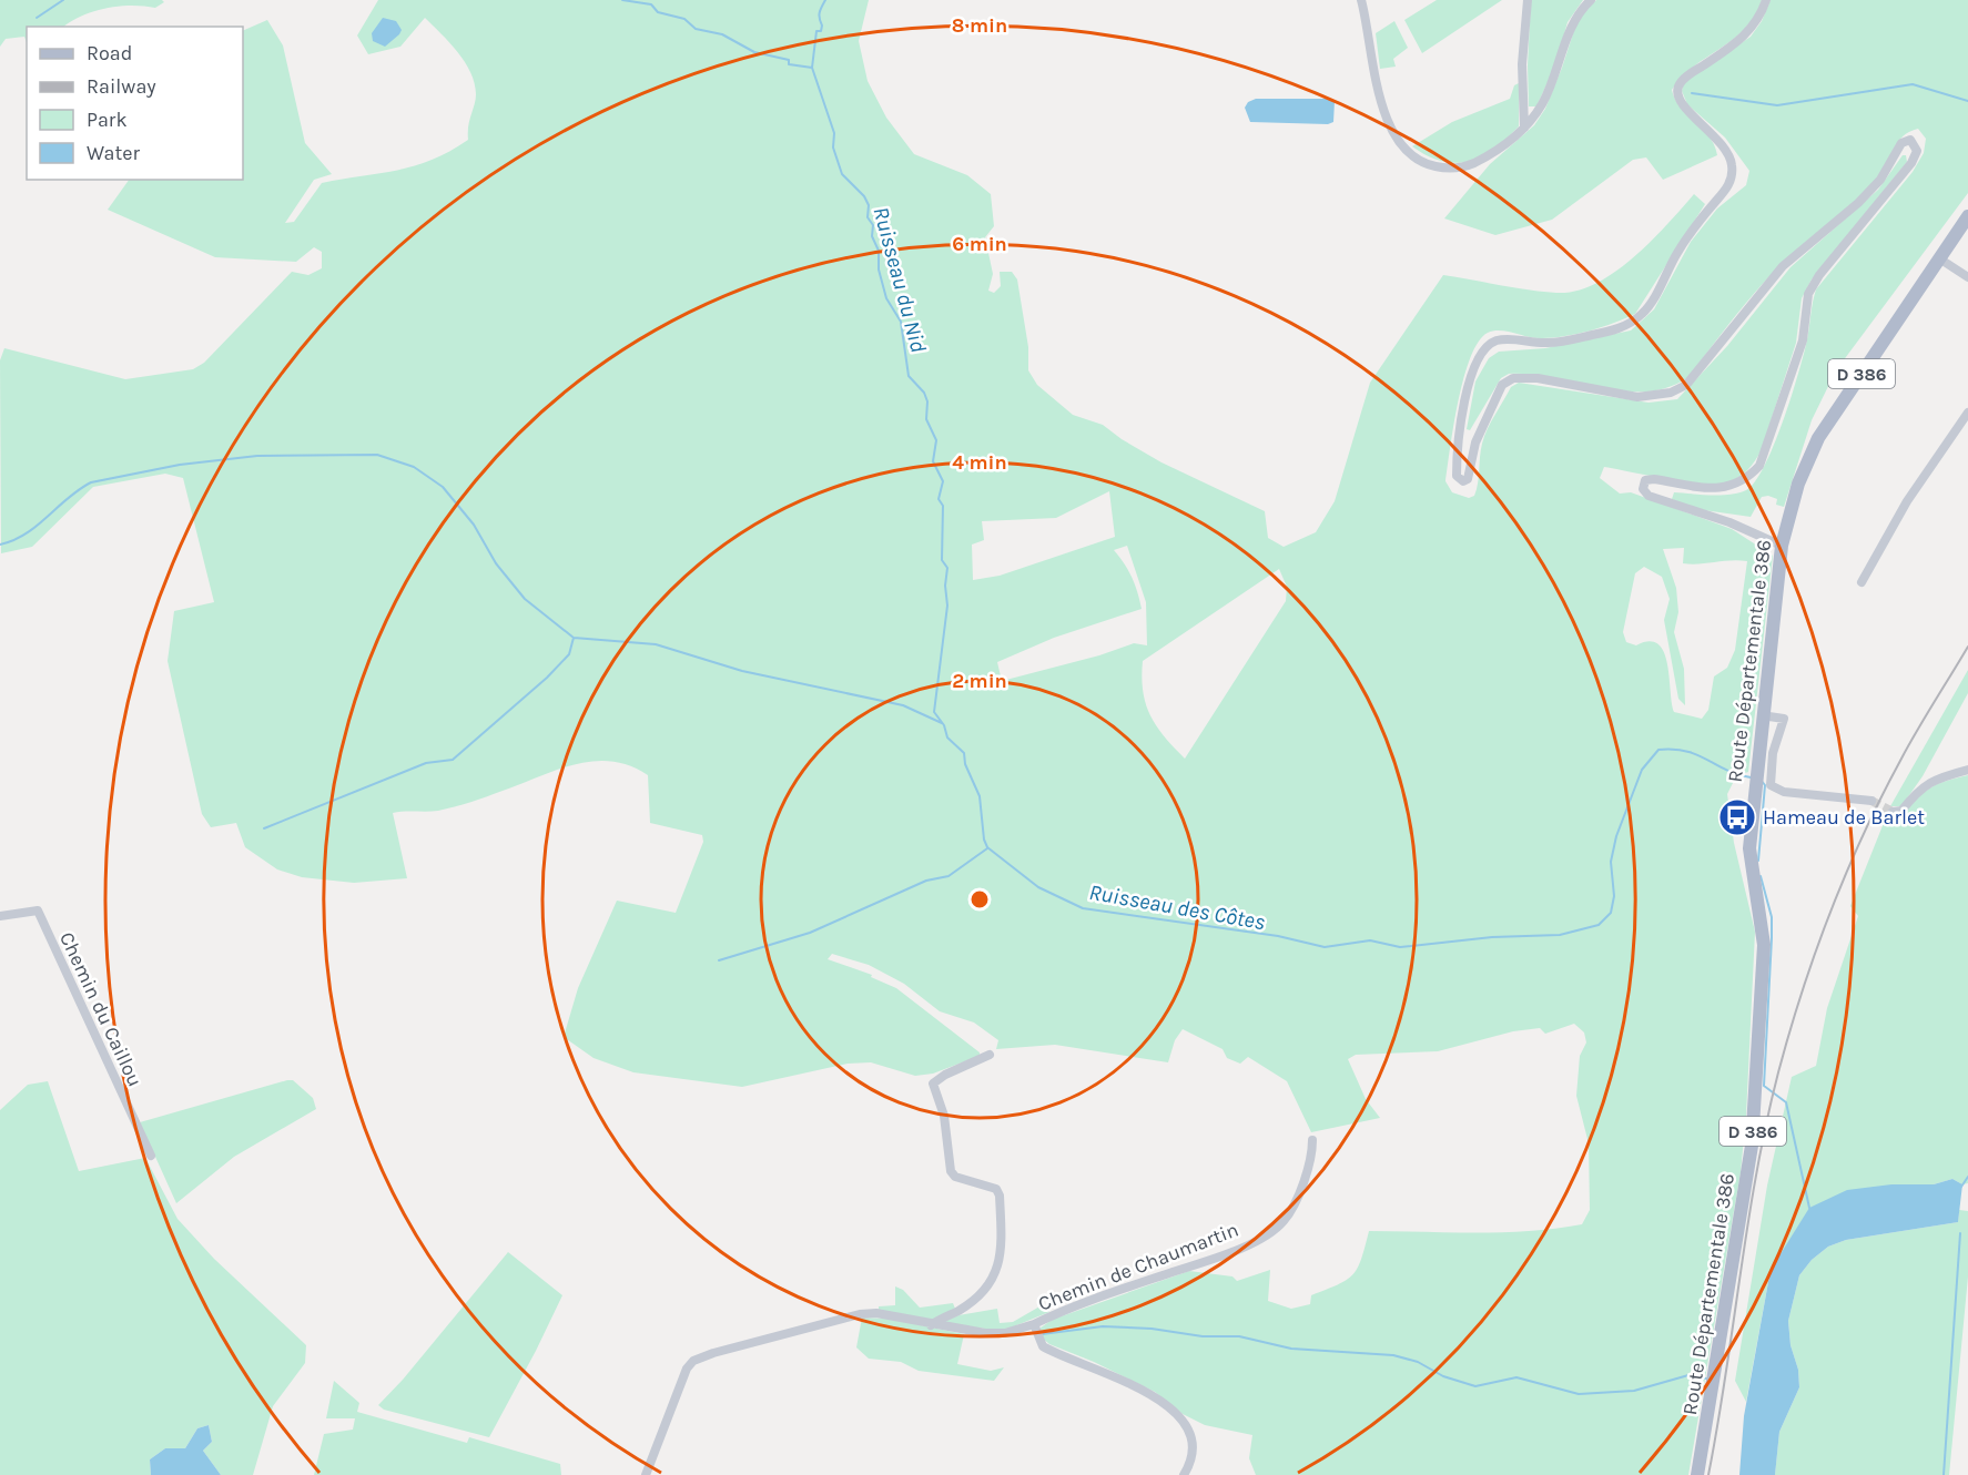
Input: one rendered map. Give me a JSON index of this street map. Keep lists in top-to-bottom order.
{
  "streets": {
    "main road": ["D 386", "Route Départementale 386"],
    "street": ["Chemin du Caillou", "Chemin de Chaumartin"]
  },
  "water": ["Ruisseau du Nid", "Ruisseau des Côtes"],
  "places": {
    "bus stop": ["Hameau de Barlet"]
  },
  "legend": [
    "Road",
    "Railway",
    "Park",
    "Water"
  ],
  "rings": [
    "8 min",
    "6 min",
    "4 min",
    "2 min"
  ]
}
